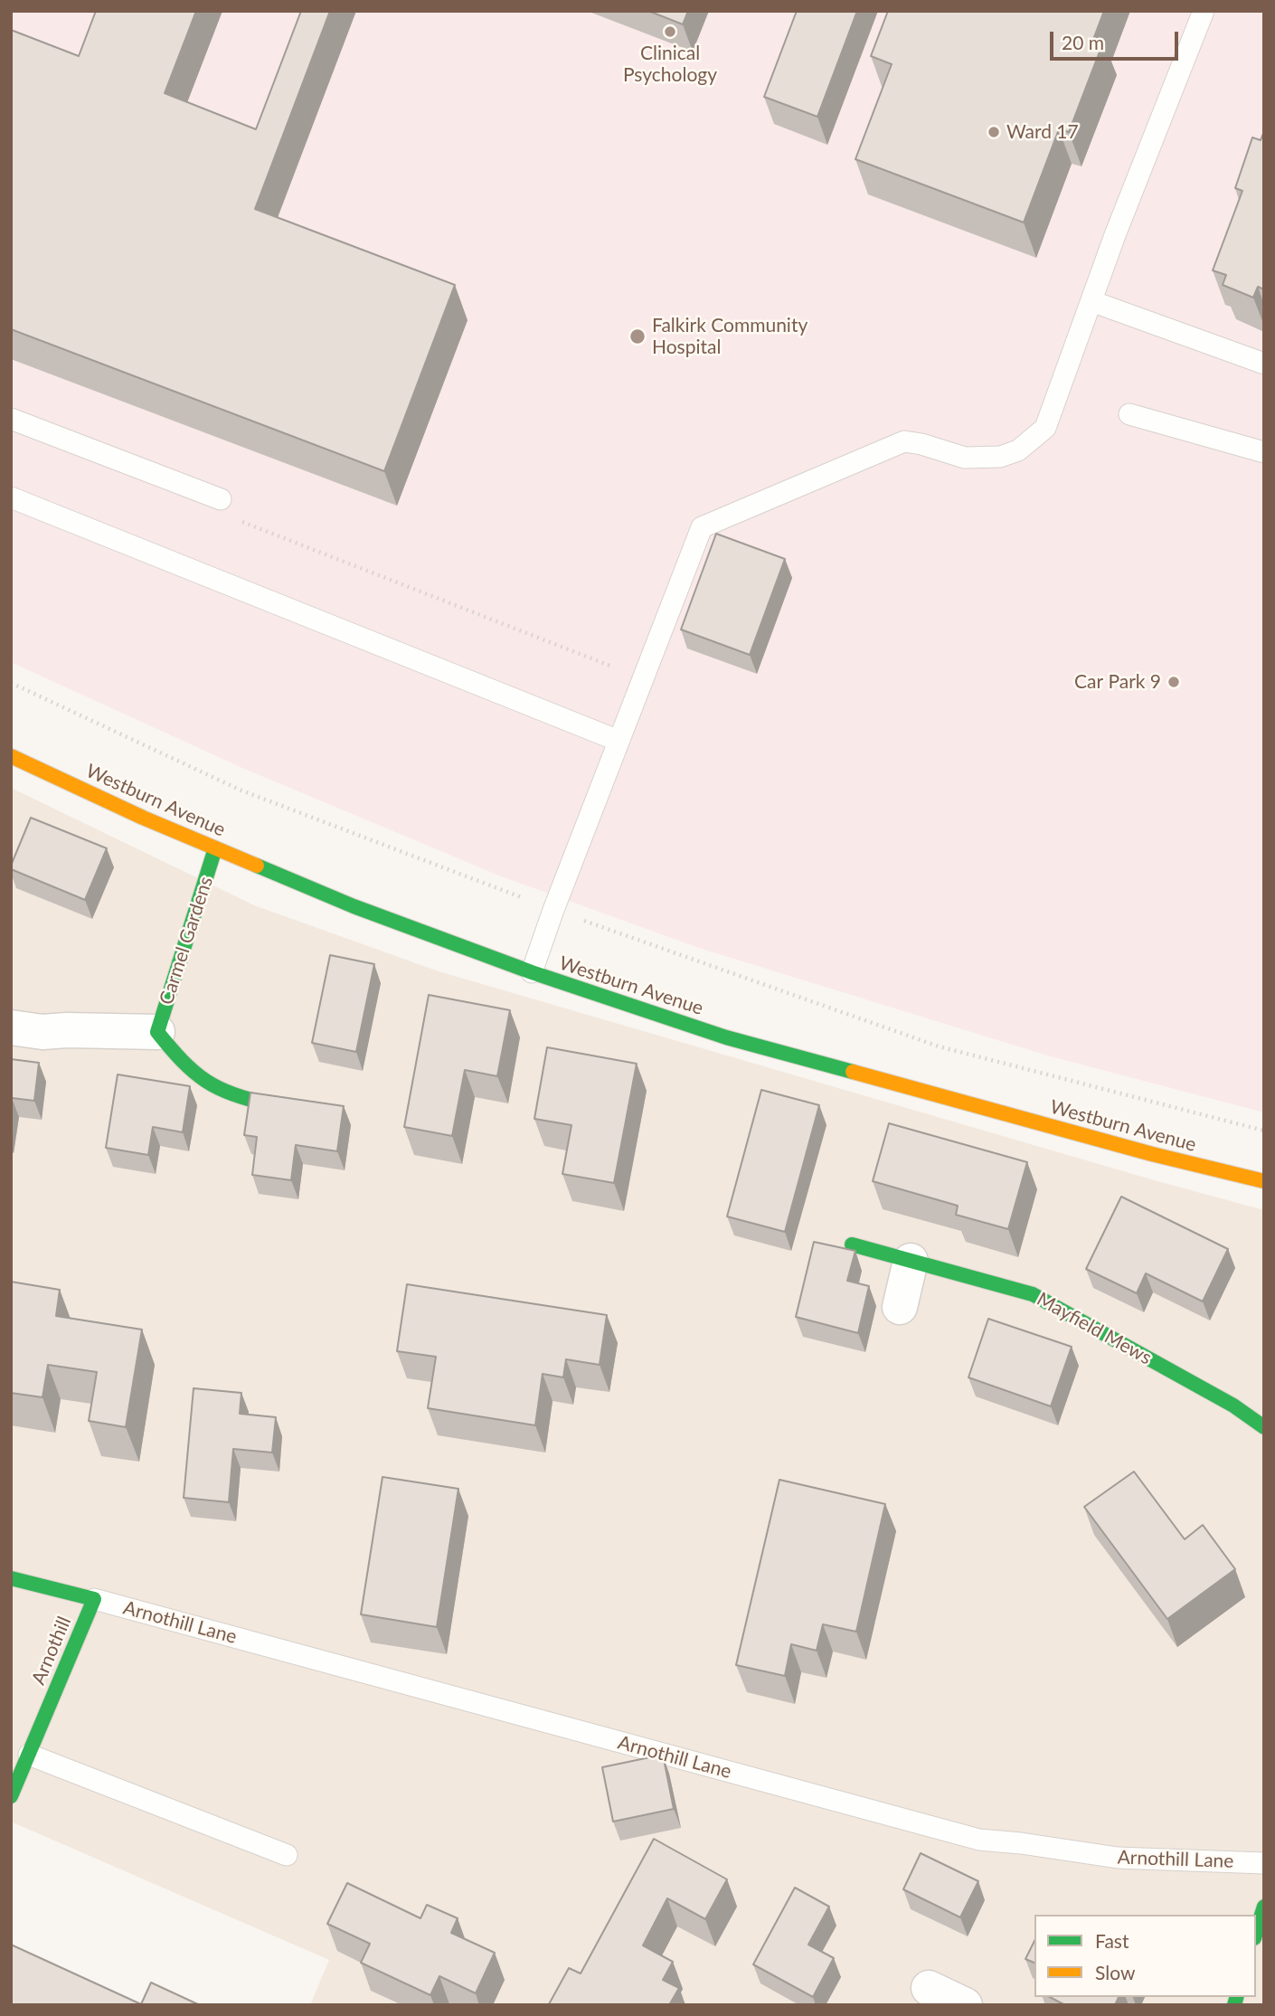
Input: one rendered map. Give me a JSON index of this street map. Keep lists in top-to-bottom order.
{
  "streets": {
    "main road": [
      "Westburn Avenue",
      "Carmel Gardens",
      "Mayfield Mews",
      "Arnothill"
    ],
    "lane": ["Arnothill Lane"]
  },
  "crossings": [
    ["Westburn Avenue", "Carmel Gardens"],
    ["Arnothill Lane", "Arnothill"]
  ],
  "places": [
    "Clinical Psychology",
    "Ward 17",
    "Falkirk Community Hospital",
    "Car Park 9"
  ],
  "legend": ["Fast", "Slow"],
  "scale_bar": "20 m"
}
